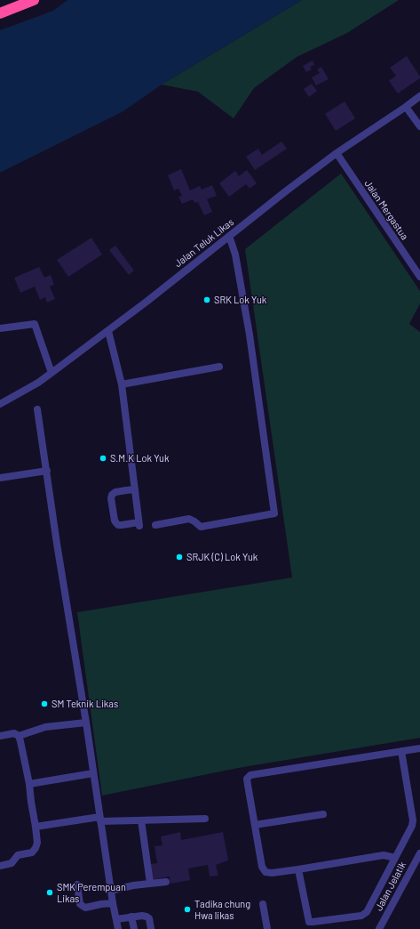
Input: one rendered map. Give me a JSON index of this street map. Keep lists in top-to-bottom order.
{
  "streets": {
    "street": ["Jalan Mergastua", "Jalan Teluk Likas", "Jalan Jelatik"]
  },
  "crossings": [
    ["Jalan Mergastua", "Jalan Teluk Likas"]
  ],
  "places": [
    "SRK Lok Yuk",
    "S.M.K Lok Yuk",
    "SRJK (C) Lok Yuk",
    "SM Teknik Likas",
    "SMK Perempuan Likas",
    "Tadika chung Hwa likas"
  ]
}
